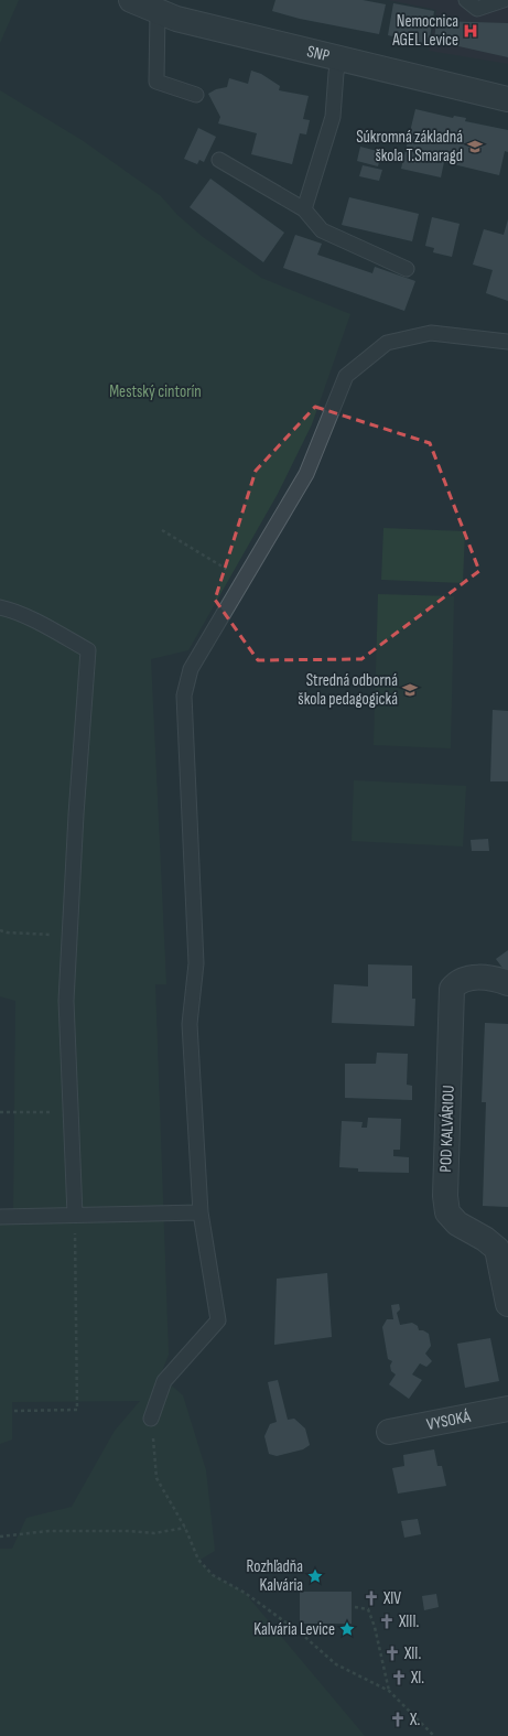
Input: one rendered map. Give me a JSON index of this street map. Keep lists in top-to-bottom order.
{
  "streets": {
    "street": ["SNP", "POD KALVÁRIOU", "VYSOKÁ"]
  },
  "parks": ["Mestský cintorín"],
  "places": {
    "hospital": ["Nemocnica AGEL Levice"],
    "school or university": ["Súkromná základná škola T.Smaragd", "Stredná odborná škola pedagogická"],
    "place": ["Rozhľadňa Kalvária", "Kalvária Levice"],
    "church": [
      "XIV",
      "XIII.",
      "XII.",
      "XI.",
      "X."
    ]
  }
}
